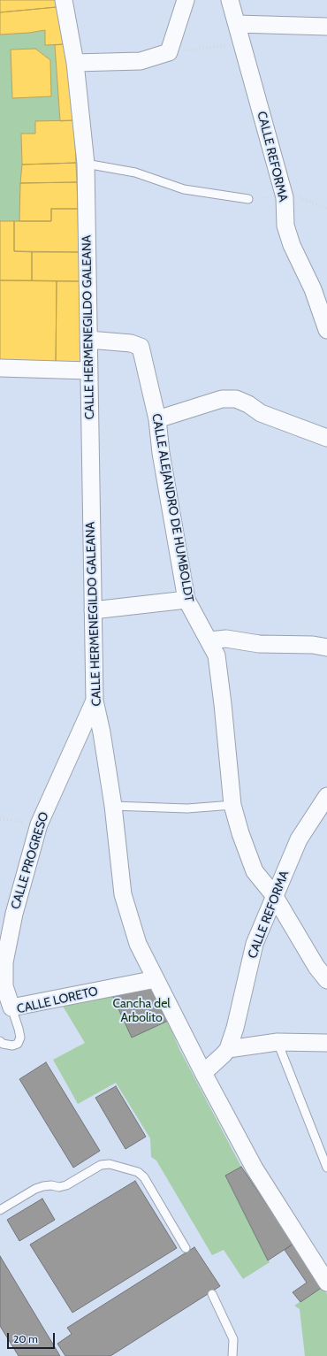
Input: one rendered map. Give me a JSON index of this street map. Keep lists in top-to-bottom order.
{
  "streets": {
    "street": [
      "CALLE REFORMA",
      "CALLE HERMENEGILDO GALEANA",
      "CALLE ALEJANDRO DE HUMBOLDT",
      "CALLE PROGRESO",
      "CALLE LORETO"
    ]
  },
  "crossings": [
    ["CALLE REFORMA", "CALLE HERMENEGILDO GALEANA"],
    ["CALLE REFORMA", "CALLE ALEJANDRO DE HUMBOLDT"],
    ["CALLE HERMENEGILDO GALEANA", "CALLE ALEJANDRO DE HUMBOLDT"],
    ["CALLE HERMENEGILDO GALEANA", "CALLE PROGRESO"],
    ["CALLE HERMENEGILDO GALEANA", "CALLE LORETO"],
    ["CALLE PROGRESO", "CALLE LORETO"]
  ],
  "parks": ["Cancha del Arbolito"],
  "scale_bar": "20 m"
}
